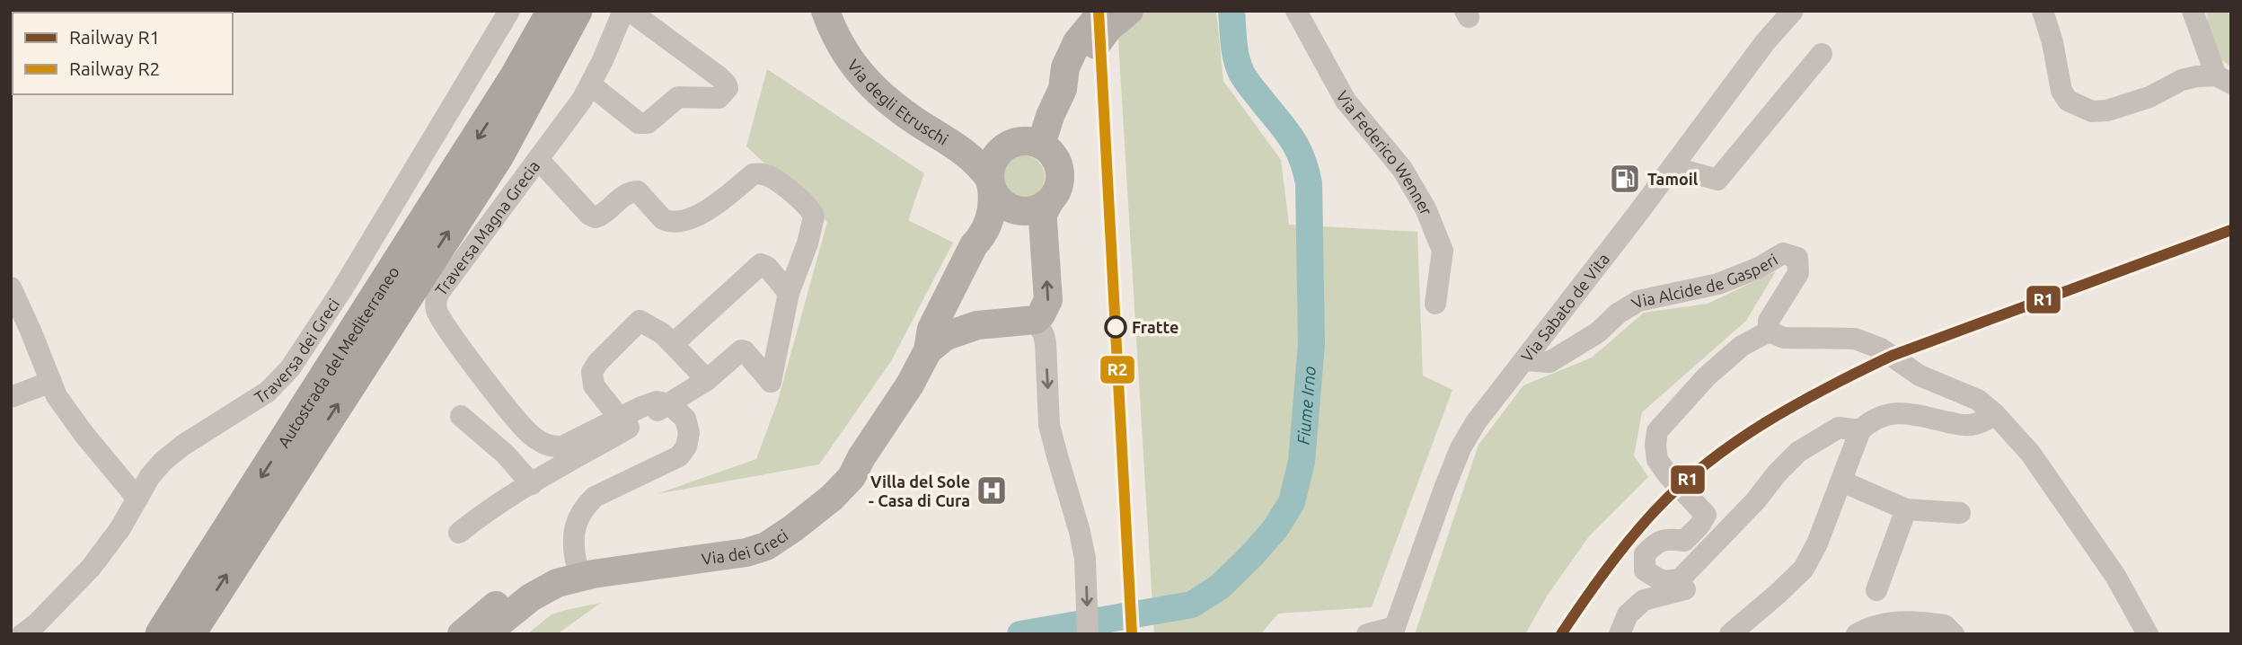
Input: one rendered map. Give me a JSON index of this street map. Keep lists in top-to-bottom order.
{
  "streets": {
    "highway": ["Autostrada del Mediterraneo"],
    "main road": ["Via degli Etruschi", "Via dei Greci"],
    "street": [
      "Via Federico Wenner",
      "Traversa Magna Grecia",
      "Via Alcide de Gasperi",
      "Via Sabato de Vita",
      "Traversa dei Greci"
    ]
  },
  "crossings": [
    ["Via degli Etruschi", "Via dei Greci"],
    ["Via Alcide de Gasperi", "Via Sabato de Vita"]
  ],
  "water": ["Fiume Irno"],
  "places": {
    "fuel station": ["Tamoil"],
    "other": ["Fratte"],
    "hospital": ["Villa del Sole - Casa di Cura"]
  },
  "lines": ["rail line R2", "rail line R1"],
  "legend": ["Railway R1", "Railway R2"]
}
